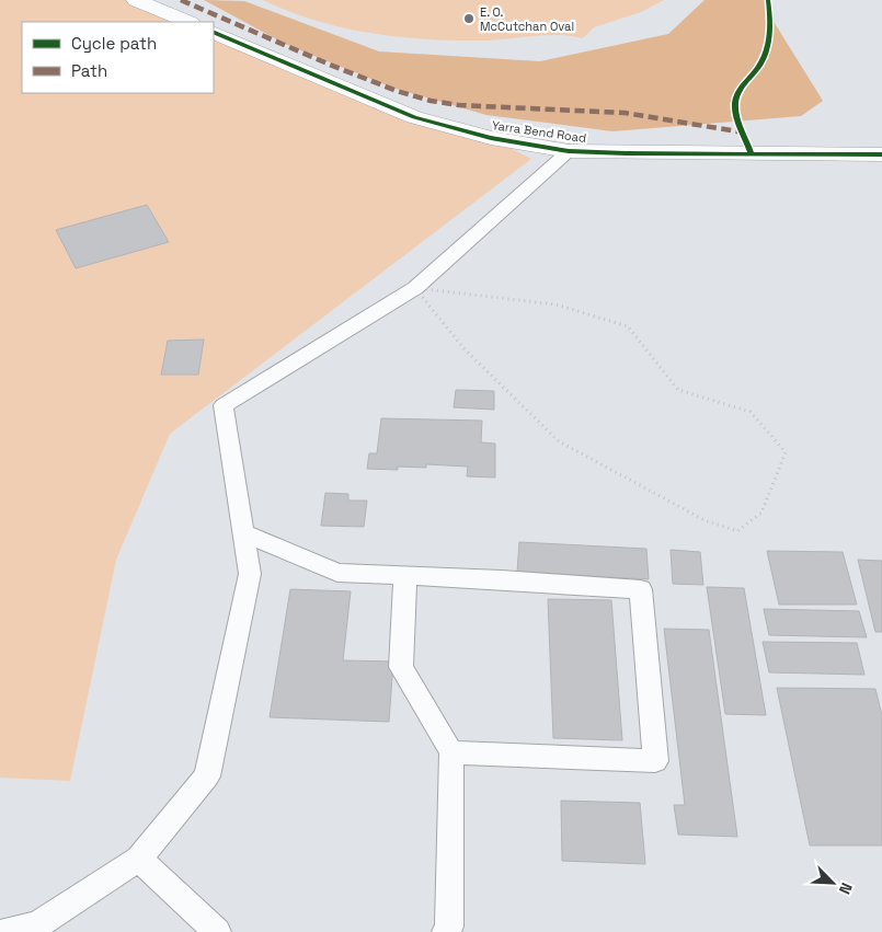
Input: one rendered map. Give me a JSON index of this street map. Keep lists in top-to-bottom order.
{
  "streets": {
    "street": ["Yarra Bend Road"]
  },
  "places": ["E. O. McCutchan Oval"],
  "legend": ["Cycle path", "Path"],
  "north": "bottom right"
}
